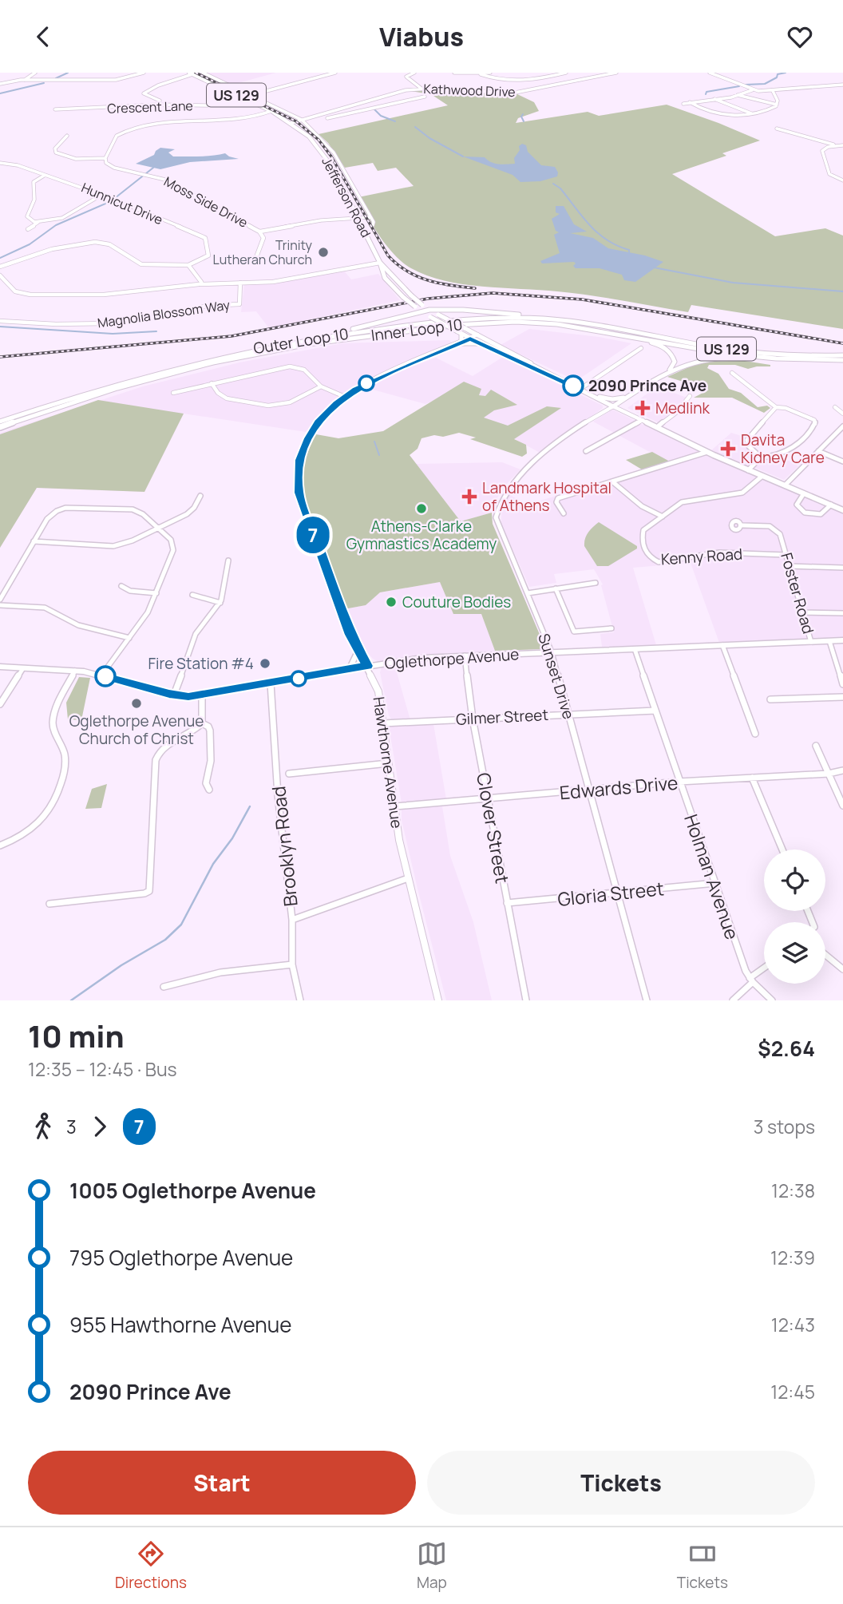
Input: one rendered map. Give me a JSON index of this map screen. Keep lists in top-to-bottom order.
{
  "streets": {
    "highway": [
      "US 129",
      "Jefferson Road",
      "Inner Loop 10",
      "Outer Loop 10"
    ],
    "main road": ["Oglethorpe Avenue", "Hawthorne Avenue"],
    "street": [
      "Kathwood Drive",
      "Crescent Lane",
      "Moss Side Drive",
      "Hunnicut Drive",
      "Magnolia Blossom Way",
      "Kenny Road",
      "Foster Road",
      "Sunset Drive",
      "Gilmer Street",
      "Edwards Drive",
      "Clover Street",
      "Brooklyn Road",
      "Holman Avenue",
      "Gloria Street"
    ]
  },
  "crossings": [
    ["Kathwood Drive", "Jefferson Road"],
    ["US 129", "Jefferson Road"],
    ["US 129", "Inner Loop 10"],
    ["US 129", "Outer Loop 10"],
    ["US 129", "Sunset Drive"],
    ["US 129", "Hawthorne Avenue"],
    ["Crescent Lane", "Jefferson Road"],
    ["Jefferson Road", "Hawthorne Avenue"],
    ["Kenny Road", "Foster Road"],
    ["Foster Road", "Oglethorpe Avenue"],
    ["Oglethorpe Avenue", "Sunset Drive"],
    ["Oglethorpe Avenue", "Hawthorne Avenue"],
    ["Oglethorpe Avenue", "Clover Street"],
    ["Oglethorpe Avenue", "Brooklyn Road"],
    ["Oglethorpe Avenue", "Holman Avenue"],
    ["Sunset Drive", "Gilmer Street"],
    ["Sunset Drive", "Edwards Drive"],
    ["Sunset Drive", "Gloria Street"],
    ["Gilmer Street", "Hawthorne Avenue"],
    ["Gilmer Street", "Clover Street"],
    ["Gilmer Street", "Holman Avenue"],
    ["Hawthorne Avenue", "Edwards Drive"],
    ["Hawthorne Avenue", "Brooklyn Road"],
    ["Edwards Drive", "Clover Street"],
    ["Edwards Drive", "Holman Avenue"],
    ["Clover Street", "Gloria Street"],
    ["Holman Avenue", "Gloria Street"]
  ],
  "places": {
    "other": [
      "Trinity Lutheran Church",
      "2090 Prince Ave",
      "Athens-Clarke Gymnastics Academy",
      "Couture Bodies",
      "Fire Station #4",
      "Oglethorpe Avenue Church of Christ"
    ],
    "health": ["Medlink", "Davita Kidney Care", "Landmark Hospital of Athens"]
  },
  "lines": ["bus line 7"],
  "page": {
    "header": "Viabus",
    "on_map": "7",
    "heading": ["10 min", "12:35 – 12:45 · Bus", "$2.64"],
    "legs": ["3", "7", "3 stops"],
    "list": [
      {
        "name": "1005 Oglethorpe Avenue",
        "value": "12:38"
      },
      {
        "name": "795 Oglethorpe Avenue",
        "value": "12:39"
      },
      {
        "name": "955 Hawthorne Avenue",
        "value": "12:43"
      },
      {
        "name": "2090 Prince Ave",
        "value": "12:45"
      }
    ],
    "buttons": ["Start", "Tickets"],
    "tabs": ["Directions", "Map", "Tickets"]
  }
}
